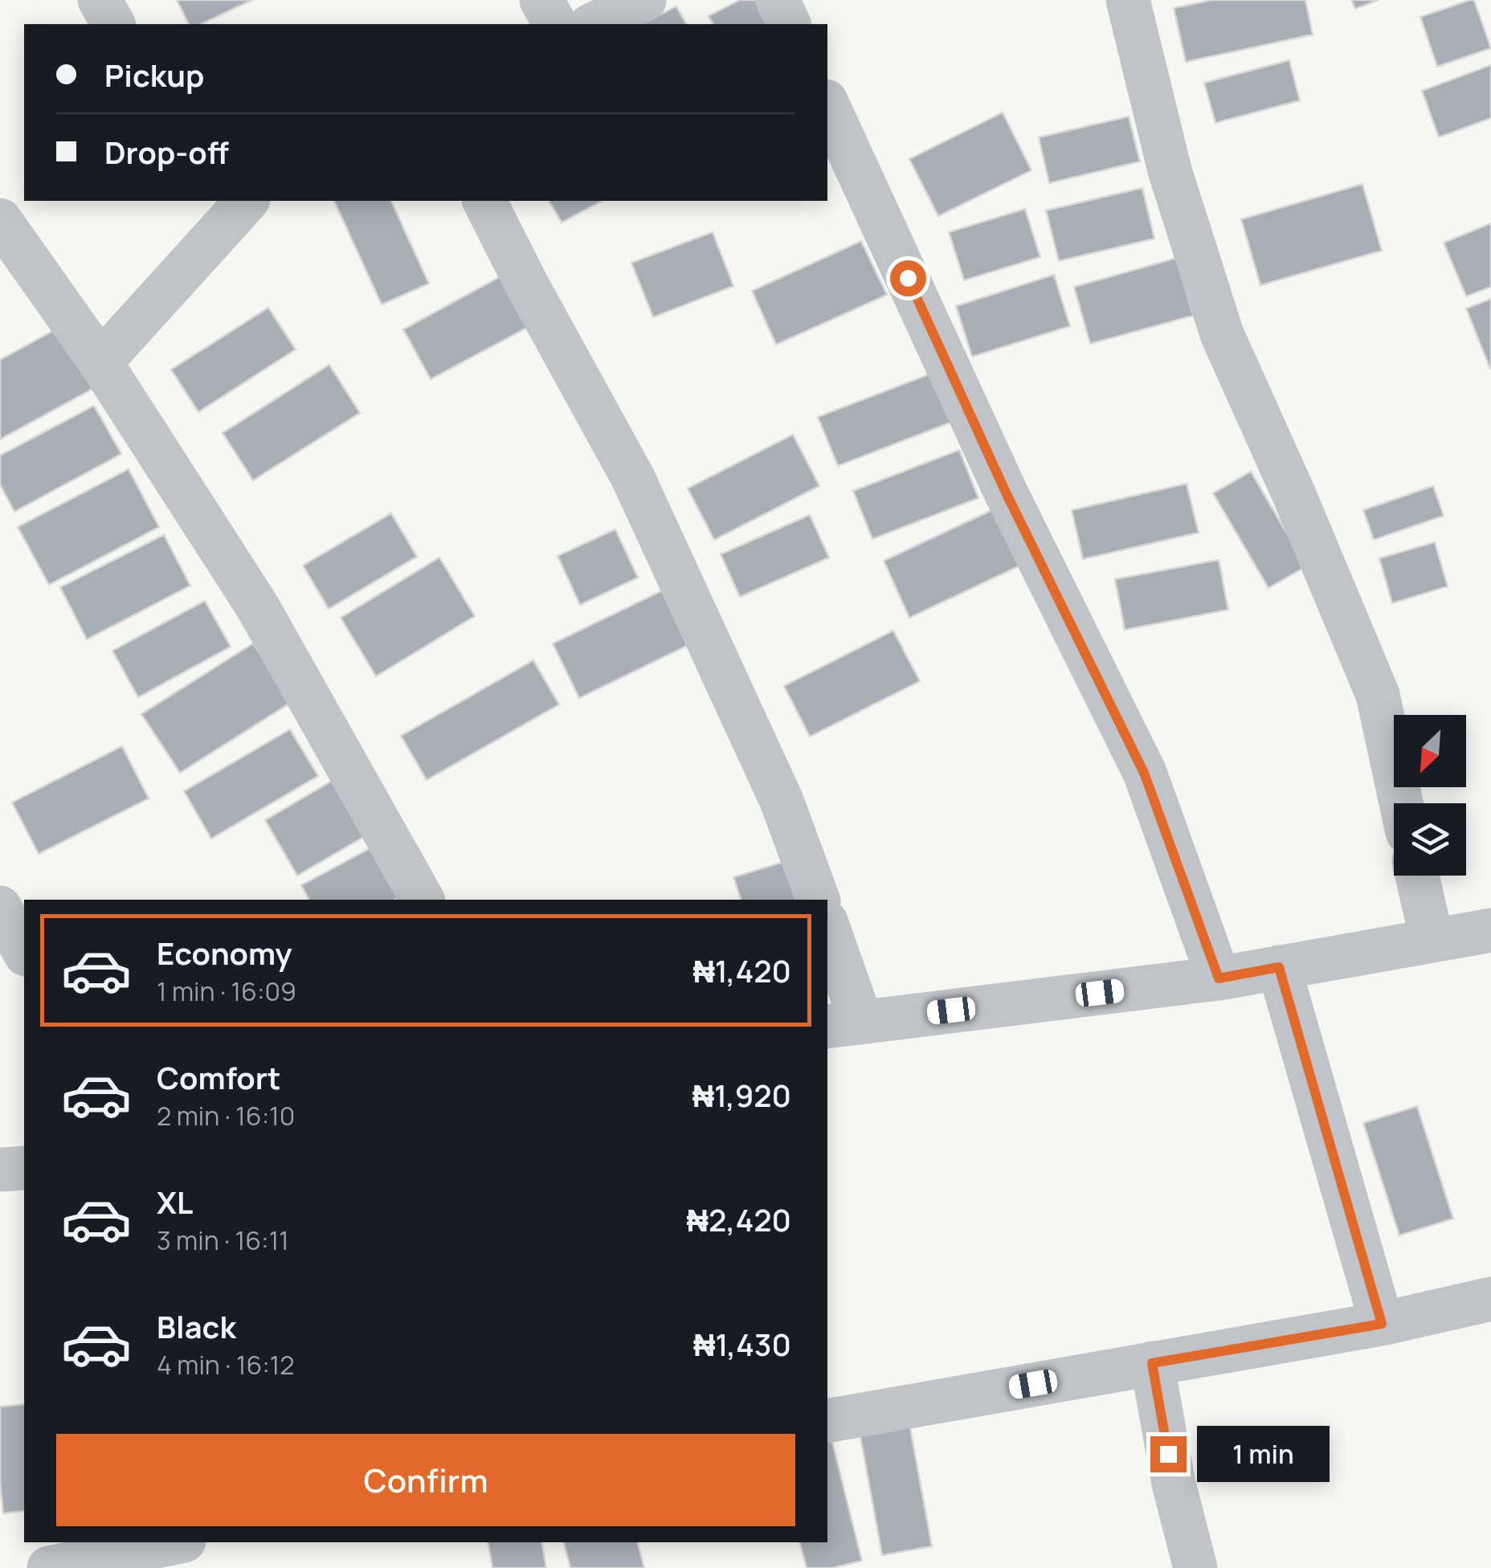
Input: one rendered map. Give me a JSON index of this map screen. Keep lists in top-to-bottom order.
{
  "north": "bottom left",
  "page": {
    "banner": ["Pickup", "Drop-off"],
    "list": [
      {
        "name": "Economy",
        "note": "1 min · 16:09",
        "value": "₦1,420"
      },
      {
        "name": "Comfort",
        "note": "2 min · 16:10",
        "value": "₦1,920"
      },
      {
        "name": "XL",
        "note": "3 min · 16:11",
        "value": "₦2,420"
      },
      {
        "name": "Black",
        "note": "4 min · 16:12",
        "value": "₦1,430"
      }
    ],
    "buttons": "Confirm",
    "bubble": "1 min"
  }
}
